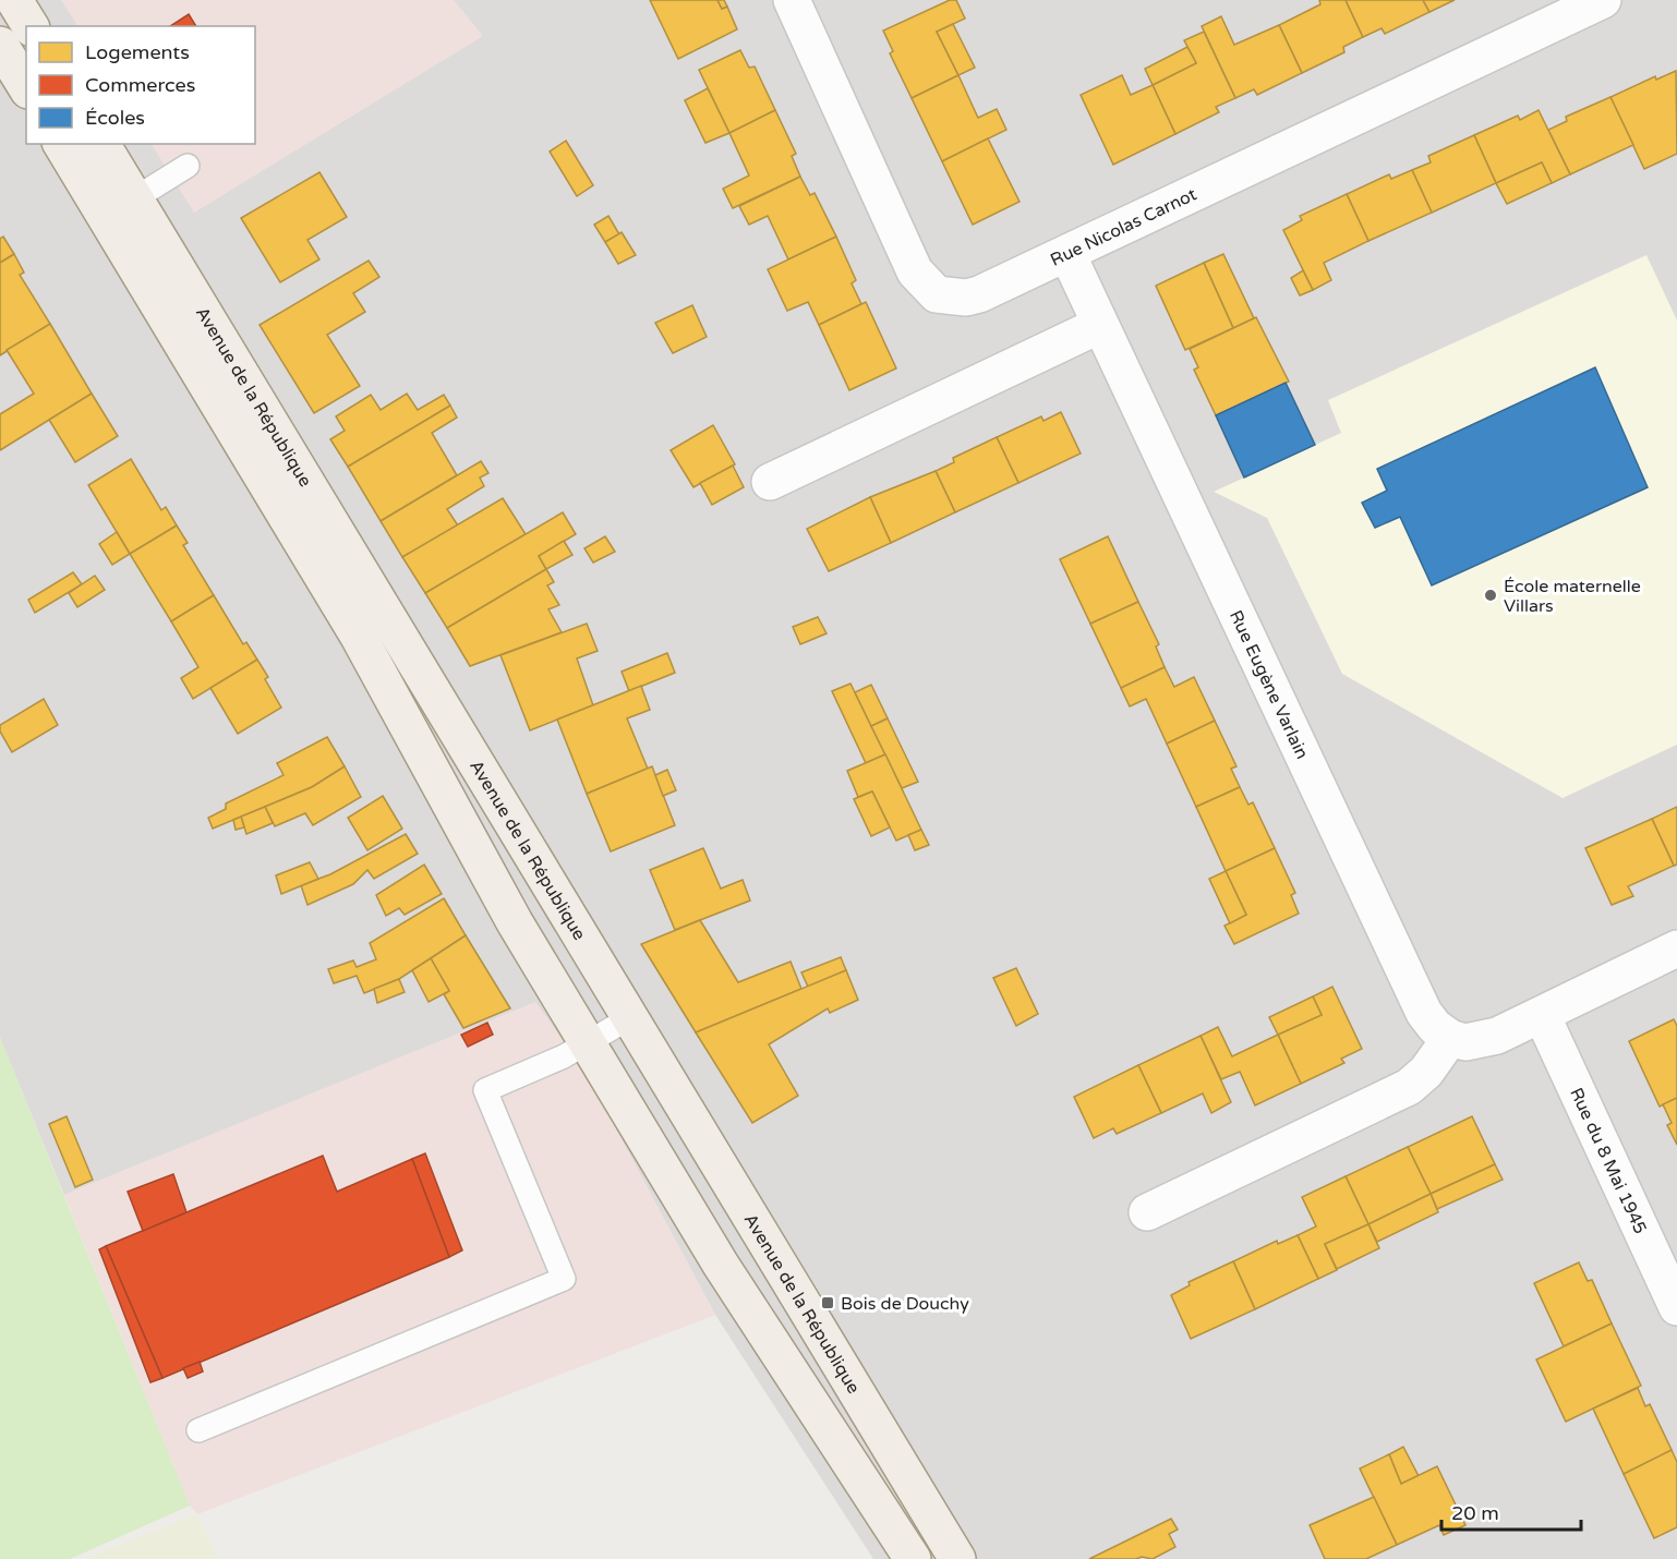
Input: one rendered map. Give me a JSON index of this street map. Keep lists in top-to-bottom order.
{
  "streets": {
    "main road": ["Avenue de la République"],
    "street": ["Rue Nicolas Carnot", "Rue Eugène Varlain", "Rue du 8 Mai 1945"]
  },
  "crossings": [
    ["Rue Nicolas Carnot", "Rue Eugène Varlain"]
  ],
  "places": {
    "other": ["École maternelle Villars"],
    "transit": ["Bois de Douchy"]
  },
  "legend": ["Logements", "Commerces", "Écoles"],
  "scale_bar": "20 m"
}
